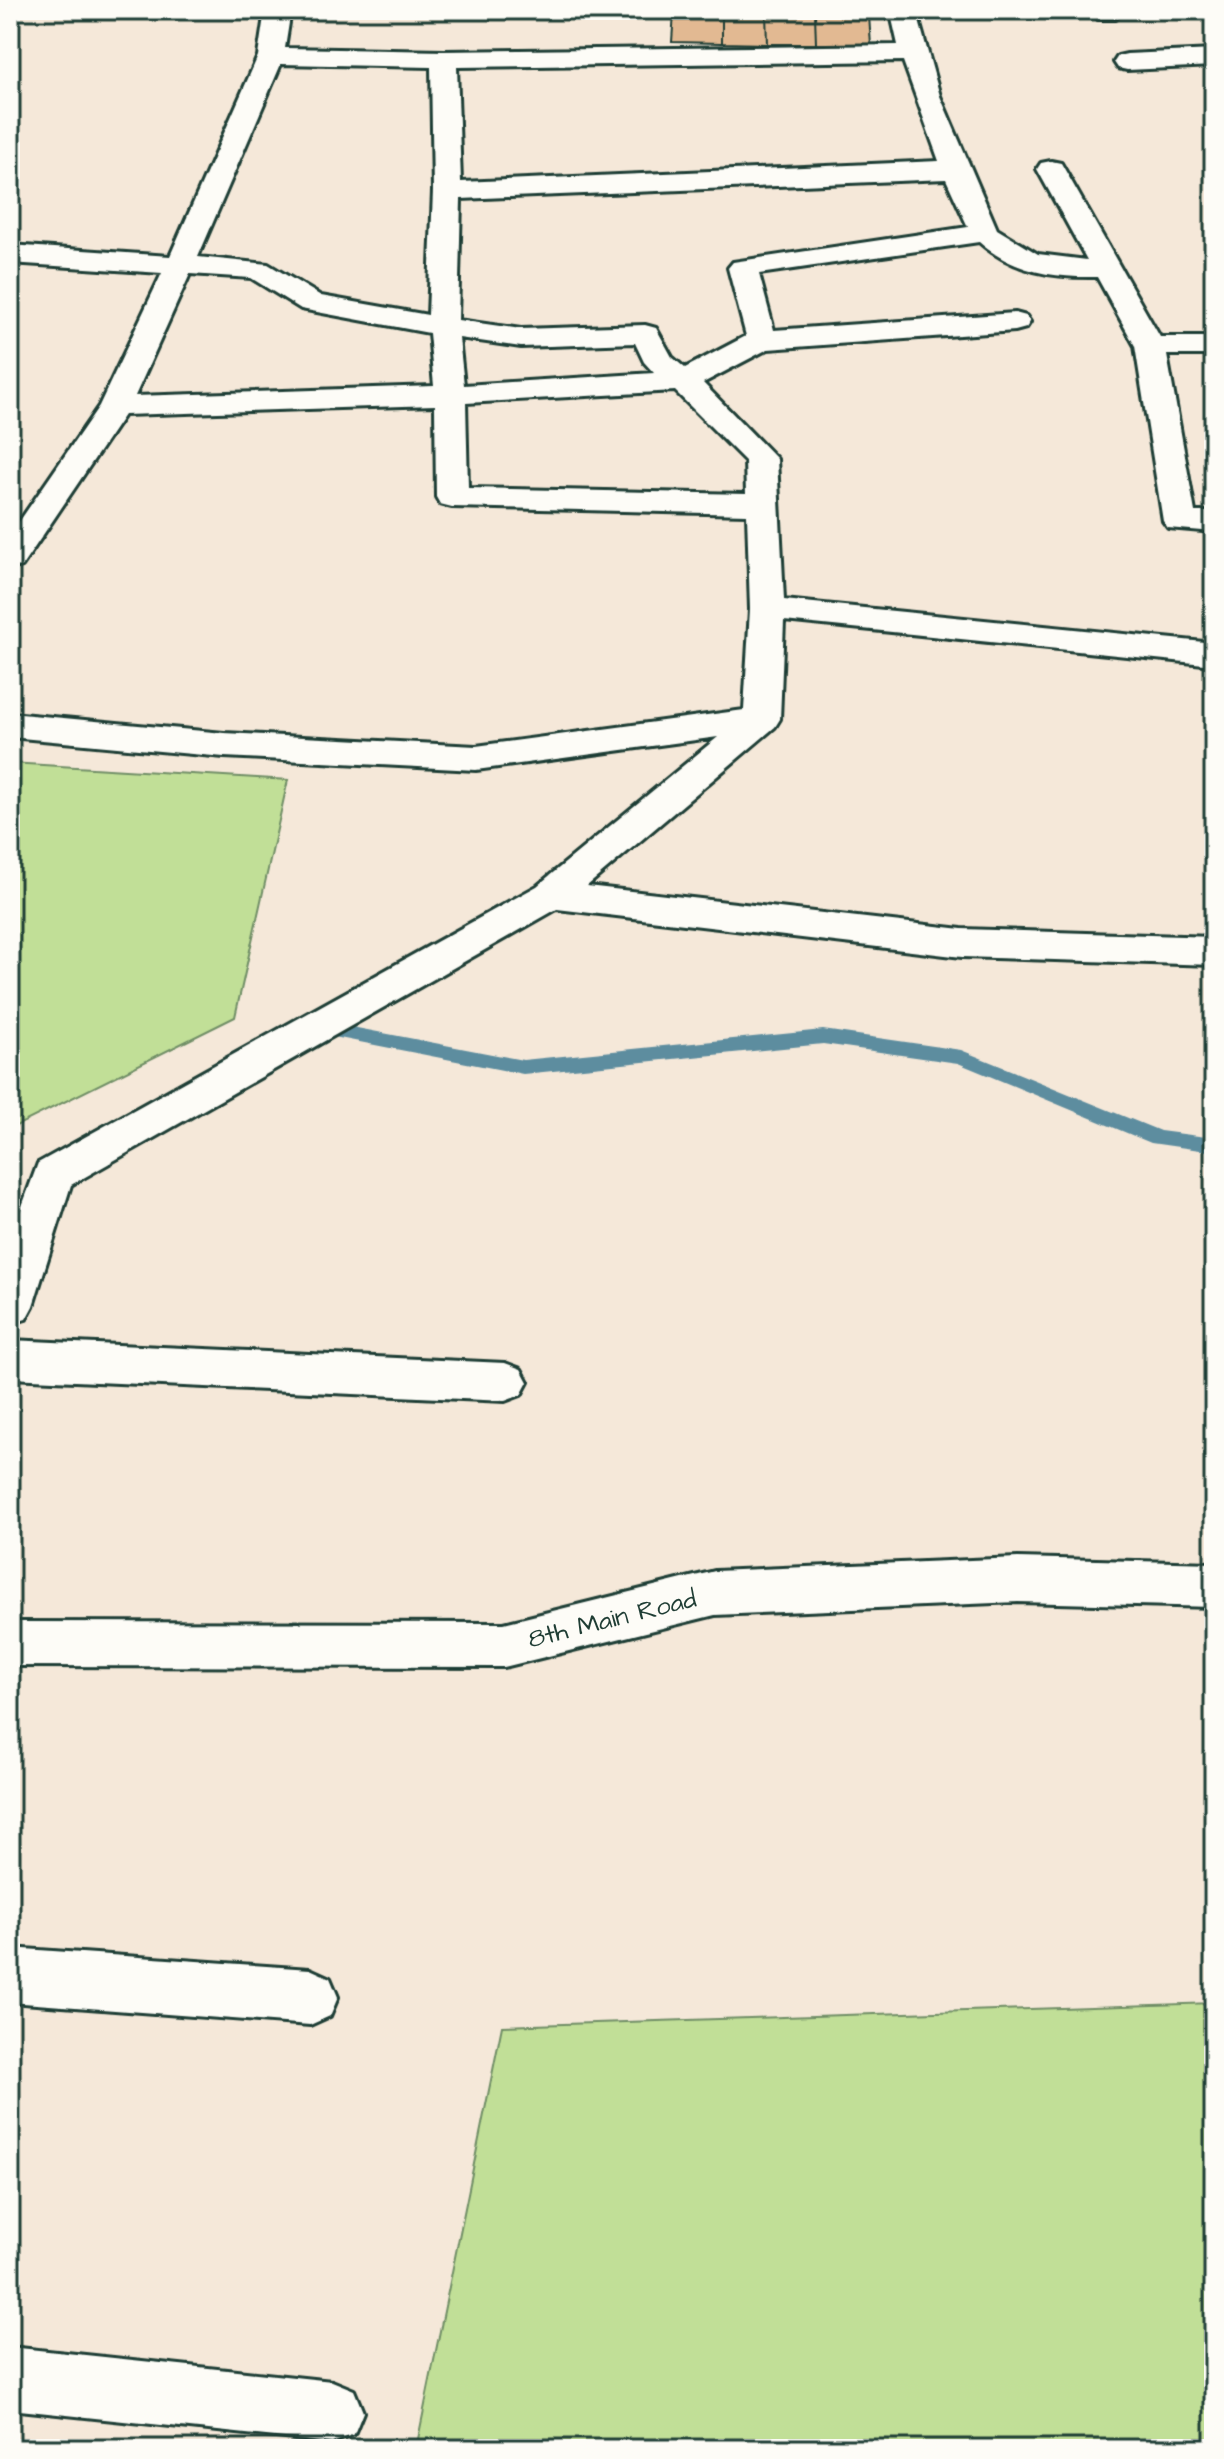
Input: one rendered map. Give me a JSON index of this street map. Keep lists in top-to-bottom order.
{
  "streets": {
    "street": ["8th Main Road"]
  }
}
